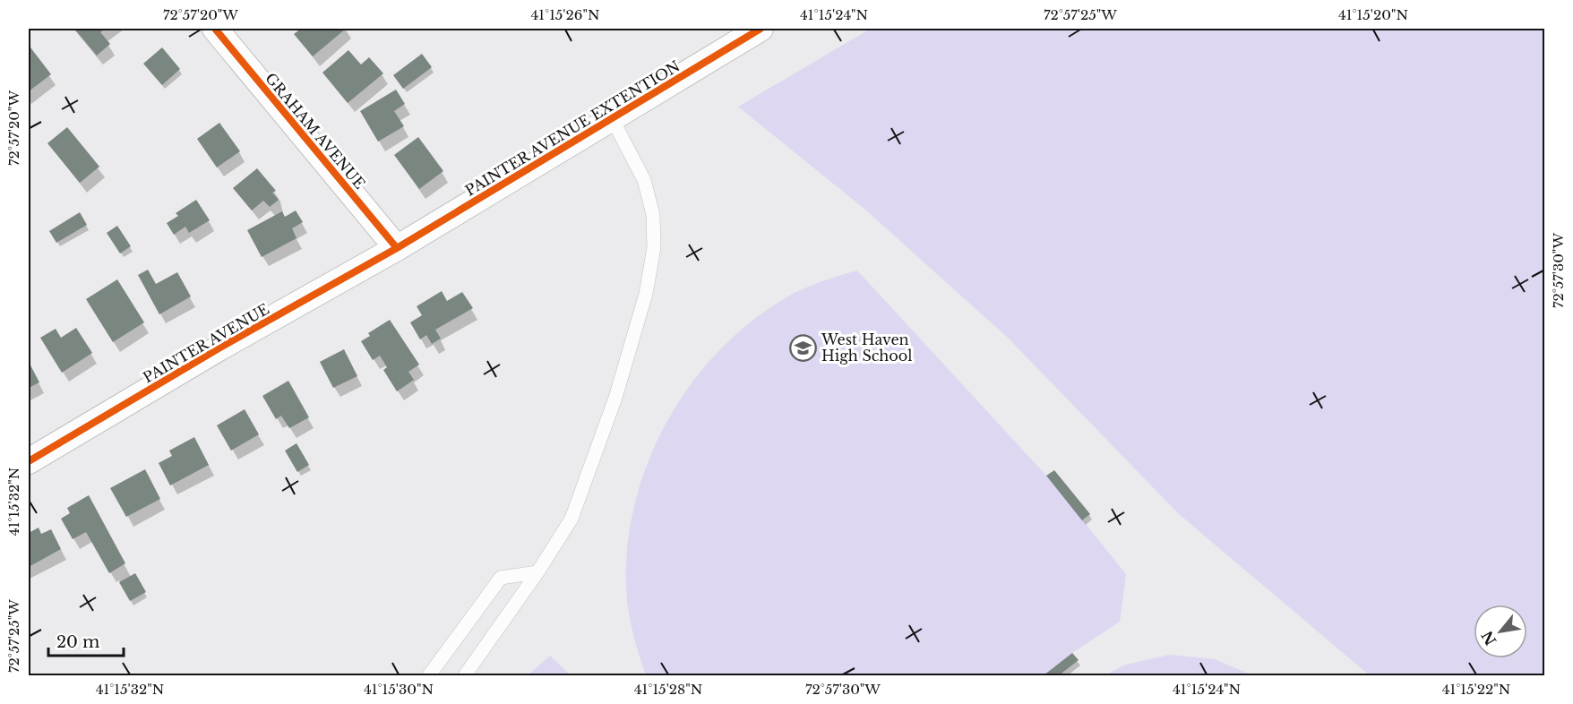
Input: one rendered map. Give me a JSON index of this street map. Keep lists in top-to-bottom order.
{
  "streets": {
    "street": ["PAINTER AVENUE EXTENTION", "GRAHAM AVENUE", "PAINTER AVENUE"]
  },
  "crossings": [
    ["PAINTER AVENUE EXTENTION", "GRAHAM AVENUE"],
    ["PAINTER AVENUE EXTENTION", "PAINTER AVENUE"],
    ["GRAHAM AVENUE", "PAINTER AVENUE"]
  ],
  "places": {
    "school or university": ["West Haven High School"]
  },
  "scale_bar": "20 m",
  "north": "bottom left",
  "coordinates": [
    "72°57'20\"W",
    "41°15'26\"N",
    "41°15'24\"N",
    "72°57'25\"W",
    "41°15'20\"N",
    "72°57'30\"W",
    "41°15'32\"N",
    "41°15'30\"N",
    "41°15'28\"N",
    "41°15'22\"N"
  ]
}
